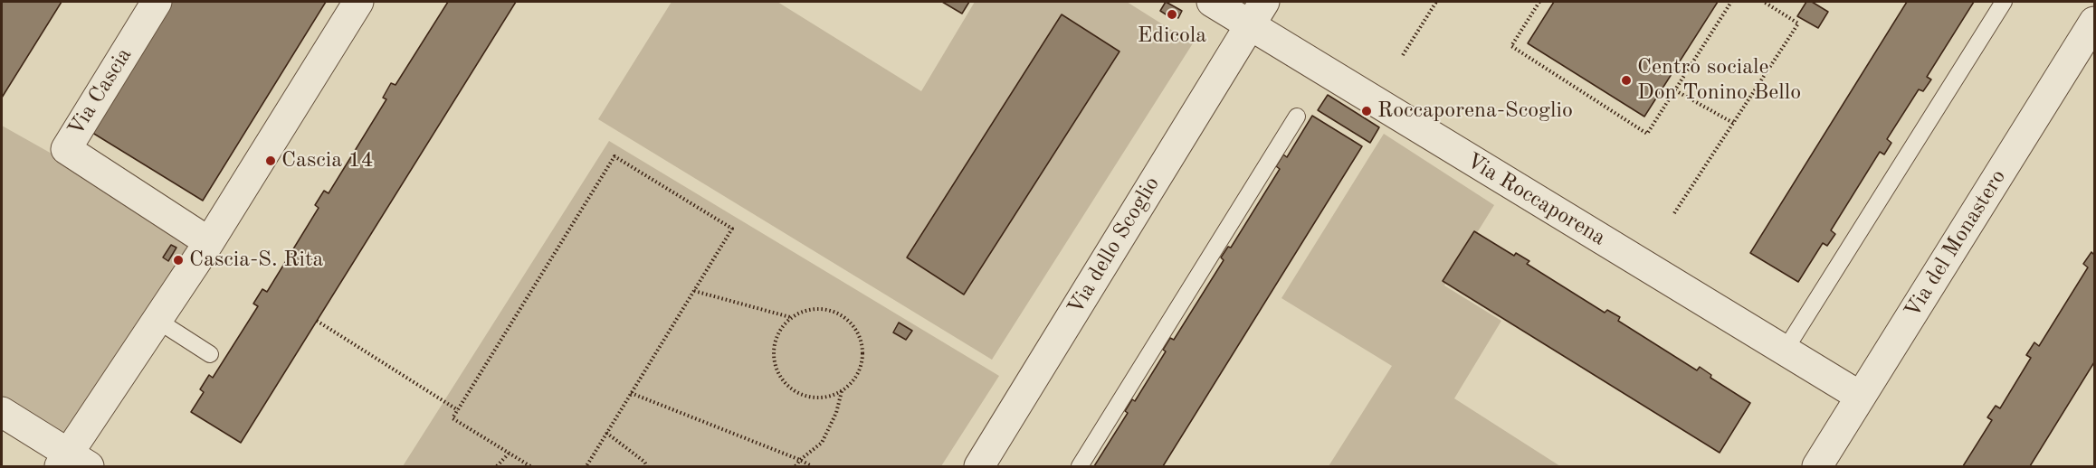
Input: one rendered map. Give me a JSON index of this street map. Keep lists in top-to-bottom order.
{
  "streets": {
    "street": [
      "Via Cascia",
      "Via Roccaporena",
      "Via del Monastero",
      "Via dello Scoglio"
    ]
  },
  "crossings": [
    ["Via Roccaporena", "Via del Monastero"],
    ["Via Roccaporena", "Via dello Scoglio"]
  ],
  "places": [
    "Edicola",
    "Centro sociale Don Tonino Bello",
    "Roccaporena-Scoglio",
    "Cascia 14",
    "Cascia-S. Rita"
  ]
}
